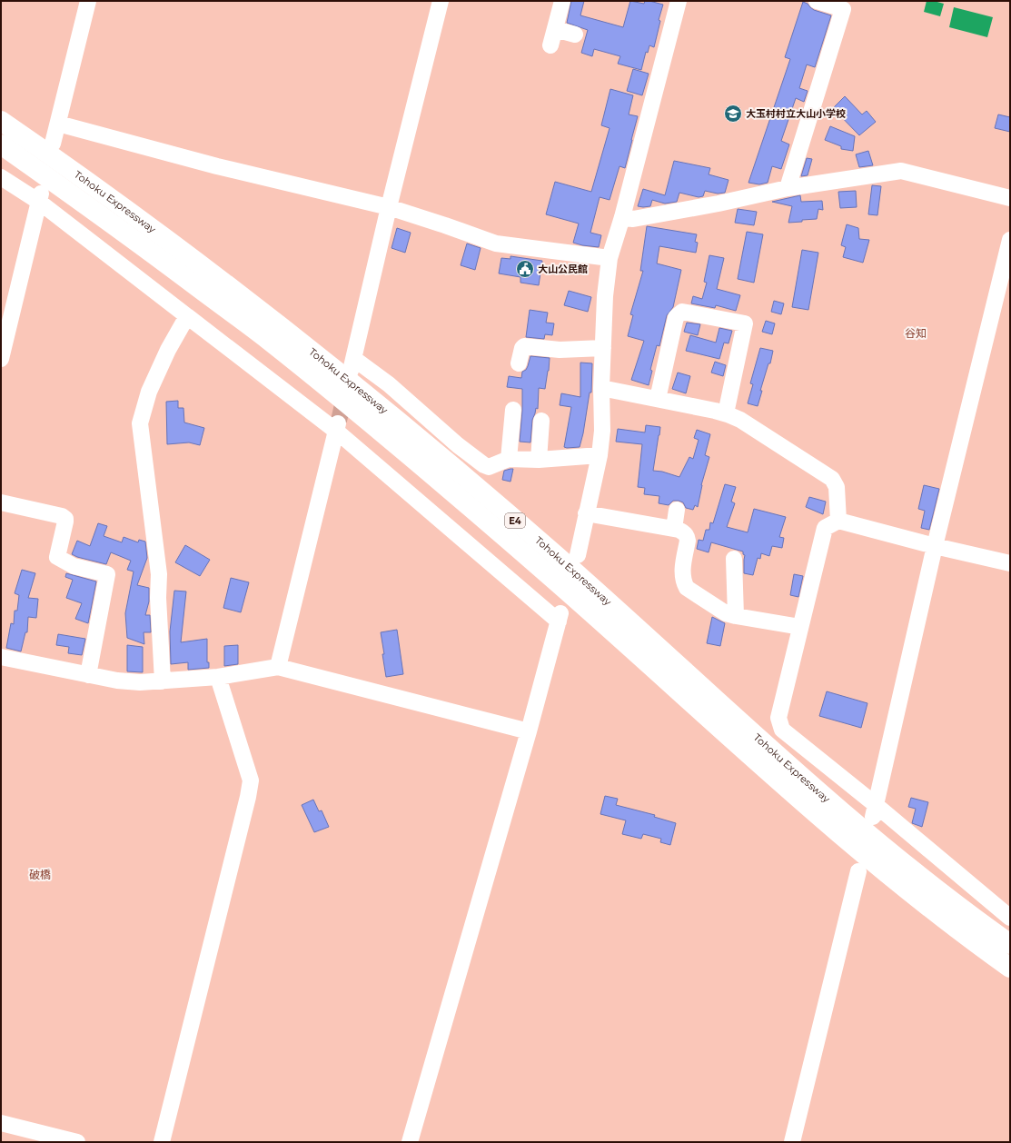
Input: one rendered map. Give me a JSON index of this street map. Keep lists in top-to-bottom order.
{
  "streets": {
    "highway": ["Tohoku Expressway", "E4"]
  },
  "districts": ["谷知", "破橋"],
  "places": {
    "school or university": ["大玉村村立大山小学校"],
    "public building": ["大山公民館"]
  }
}
